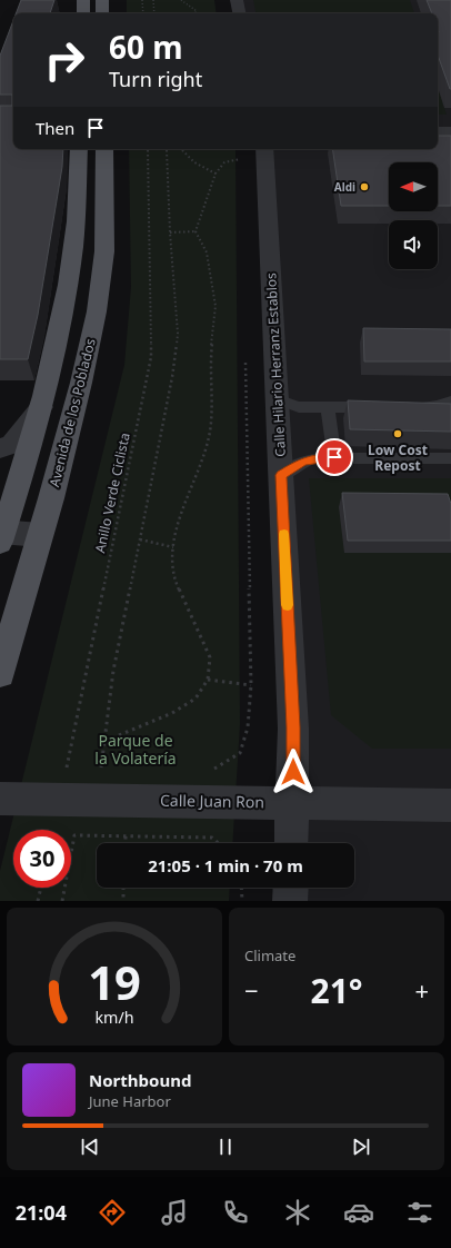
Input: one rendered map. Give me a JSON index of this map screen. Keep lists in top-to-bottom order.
{
  "streets": {
    "main road": ["Avenida de los Poblados"],
    "street": ["Calle Hilario Herranz Establos", "Calle Juan Ron"],
    "path": ["Anillo Verde Ciclista"]
  },
  "crossings": [
    ["Calle Hilario Herranz Establos", "Calle Juan Ron"],
    ["Anillo Verde Ciclista", "Calle Juan Ron"]
  ],
  "parks": ["Parque de la Volatería"],
  "places": ["Aldi", "Low Cost Repost"],
  "north": "left",
  "page": {
    "turn": ["60 m", "Turn right"],
    "then": "Then",
    "limit": "30",
    "trip": "21:05 · 1 min · 70 m",
    "tile": "Climate",
    "heat": ["−", "21°", "+"],
    "song": ["Northbound", "June Harbor"],
    "tabs": "21:04",
    "gauge": ["19", "km/h"]
  }
}
